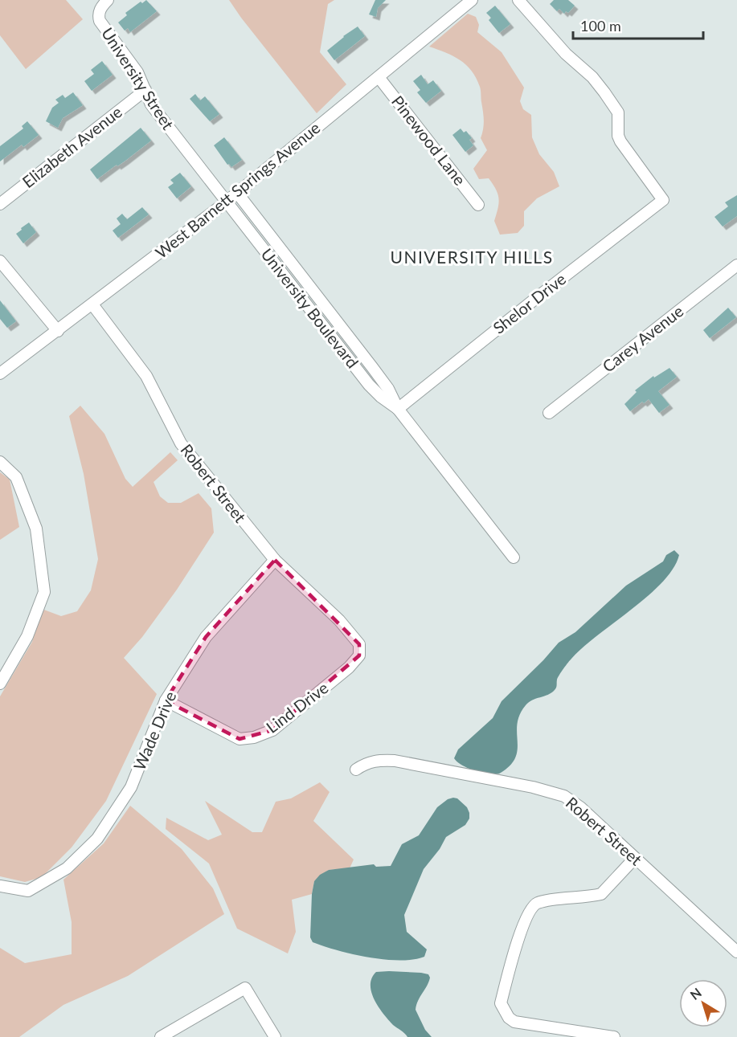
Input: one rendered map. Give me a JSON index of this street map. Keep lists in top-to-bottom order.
{
  "streets": {
    "street": [
      "University Street",
      "Pinewood Lane",
      "Elizabeth Avenue",
      "West Barnett Springs Avenue",
      "Shelor Drive",
      "University Boulevard",
      "Carey Avenue",
      "Robert Street",
      "Lind Drive",
      "Wade Drive"
    ]
  },
  "crossings": [
    ["University Street", "Elizabeth Avenue"],
    ["University Street", "West Barnett Springs Avenue"],
    ["University Street", "University Boulevard"],
    ["Pinewood Lane", "West Barnett Springs Avenue"],
    ["West Barnett Springs Avenue", "University Boulevard"],
    ["West Barnett Springs Avenue", "Robert Street"],
    ["Shelor Drive", "University Boulevard"],
    ["Robert Street", "Lind Drive"],
    ["Robert Street", "Wade Drive"],
    ["Lind Drive", "Wade Drive"]
  ],
  "districts": ["UNIVERSITY HILLS"],
  "scale_bar": "100 m",
  "north": "top left"
}
